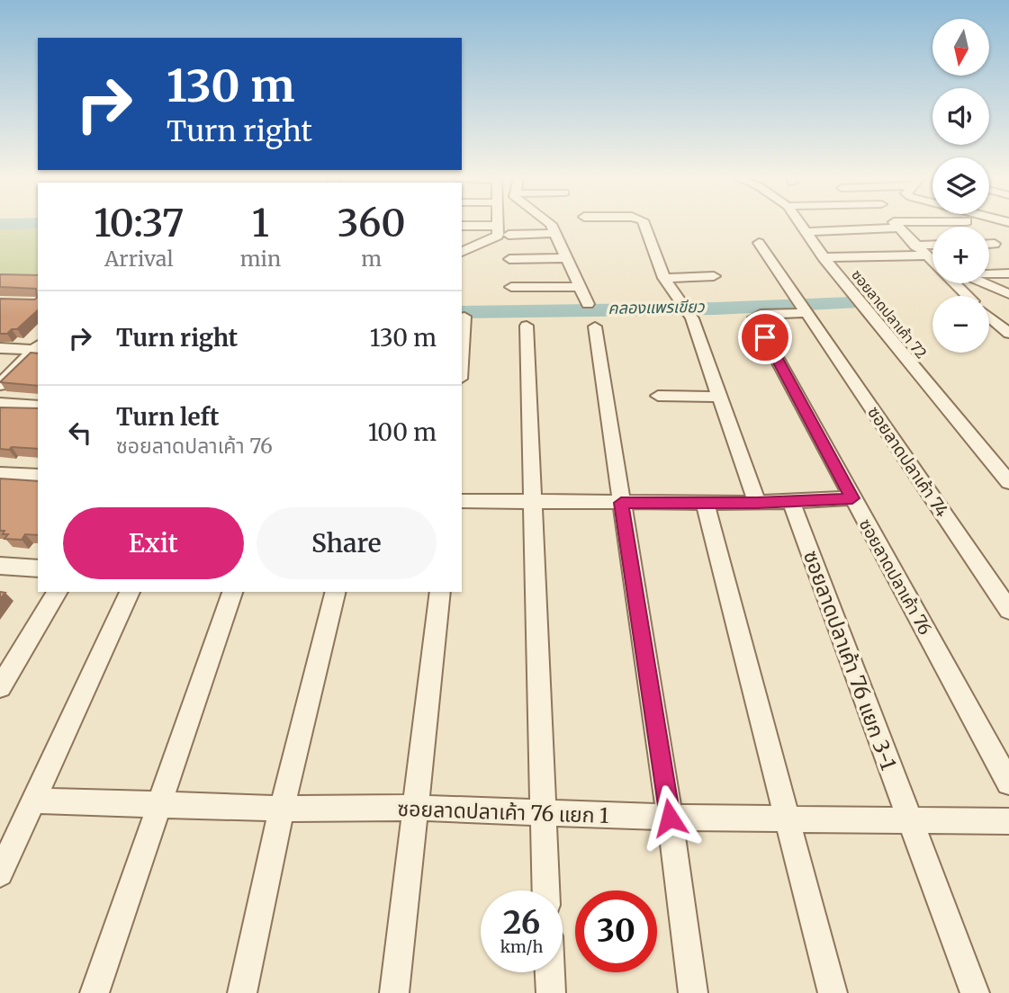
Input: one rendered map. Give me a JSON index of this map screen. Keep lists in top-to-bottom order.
{
  "streets": {
    "street": [
      "ซอยลาดปลาเค้า 72",
      "ซอยลาดปลาเค้า 74",
      "ซอยลาดปลาเค้า 76",
      "ซอยลาดปลาเค้า 76 แยก 3-1",
      "ซอยลาดปลาเค้า 76 แยก 1"
    ]
  },
  "crossings": [
    ["ซอยลาดปลาเค้า 74", "ซอยลาดปลาเค้า 76"],
    ["ซอยลาดปลาเค้า 76 แยก 3-1", "ซอยลาดปลาเค้า 76 แยก 1"]
  ],
  "water": ["คลองแพรเขียว"],
  "north": "bottom",
  "page": {
    "map_buttons": ["+", "−"],
    "turn": ["130 m", "Turn right"],
    "eta": [
      "10:37",
      "Arrival",
      "1",
      "min",
      "360",
      "m"
    ],
    "list": [
      {
        "name": "Turn right",
        "value": "130 m"
      },
      {
        "name": "Turn left",
        "note": "ซอยลาดปลาเค้า 76",
        "value": "100 m"
      }
    ],
    "buttons": ["Exit", "Share"],
    "speed": "26 km/h",
    "limit": "30"
  }
}
